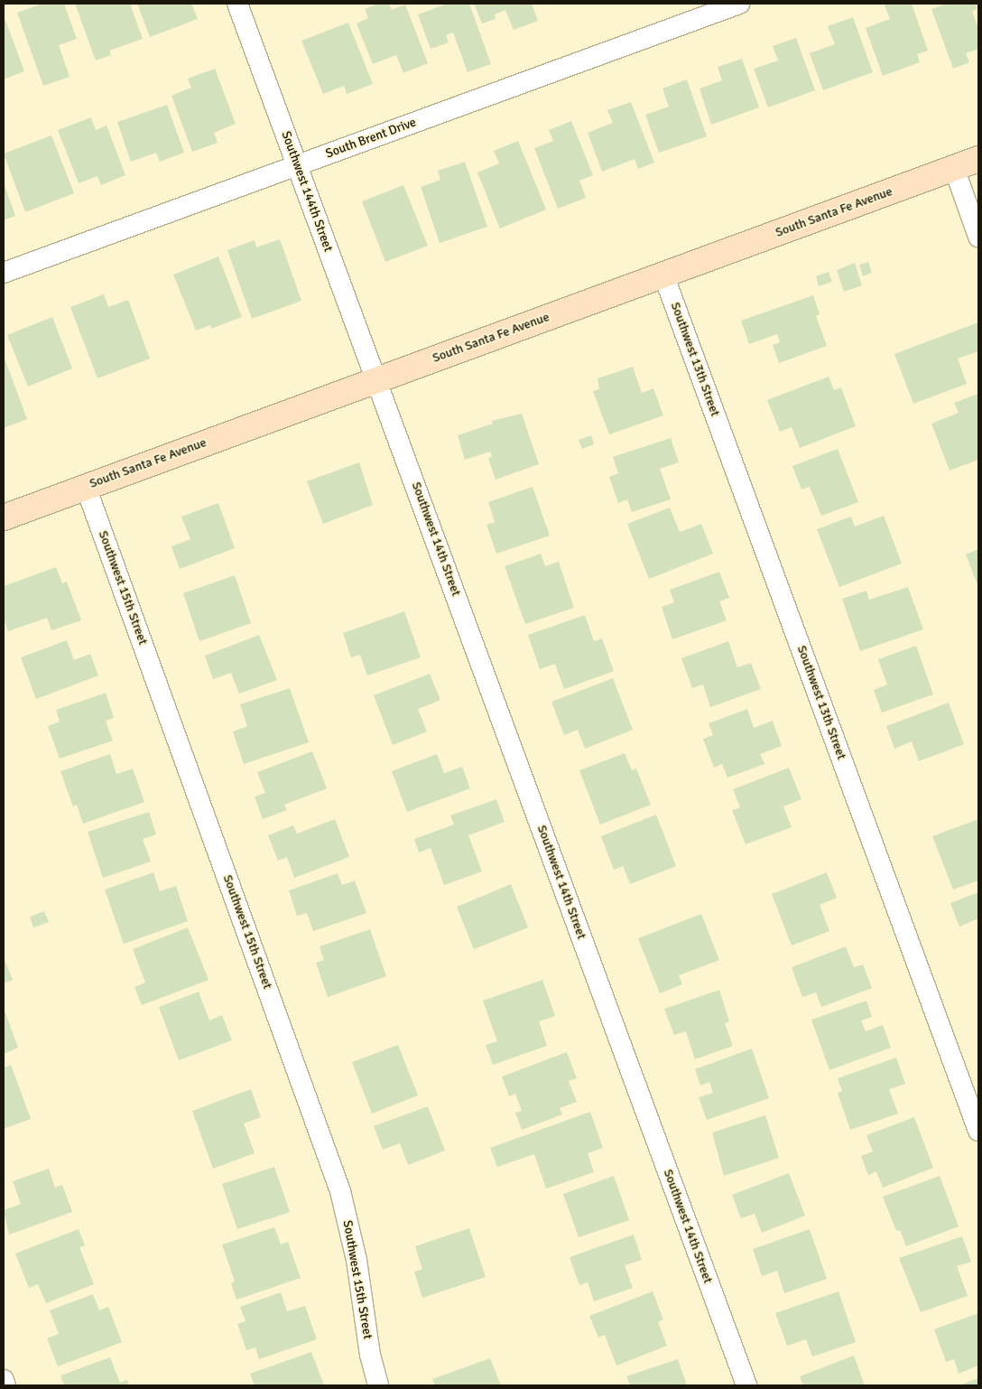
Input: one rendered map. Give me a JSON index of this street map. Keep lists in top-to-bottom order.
{
  "streets": {
    "main road": ["South Santa Fe Avenue"],
    "street": [
      "South Brent Drive",
      "Southwest 144th Street",
      "Southwest 13th Street",
      "Southwest 14th Street",
      "Southwest 15th Street"
    ]
  },
  "crossings": [
    ["South Brent Drive", "Southwest 144th Street"],
    ["Southwest 144th Street", "South Santa Fe Avenue"],
    ["Southwest 144th Street", "Southwest 14th Street"],
    ["South Santa Fe Avenue", "Southwest 13th Street"],
    ["South Santa Fe Avenue", "Southwest 14th Street"],
    ["South Santa Fe Avenue", "Southwest 15th Street"]
  ]
}
